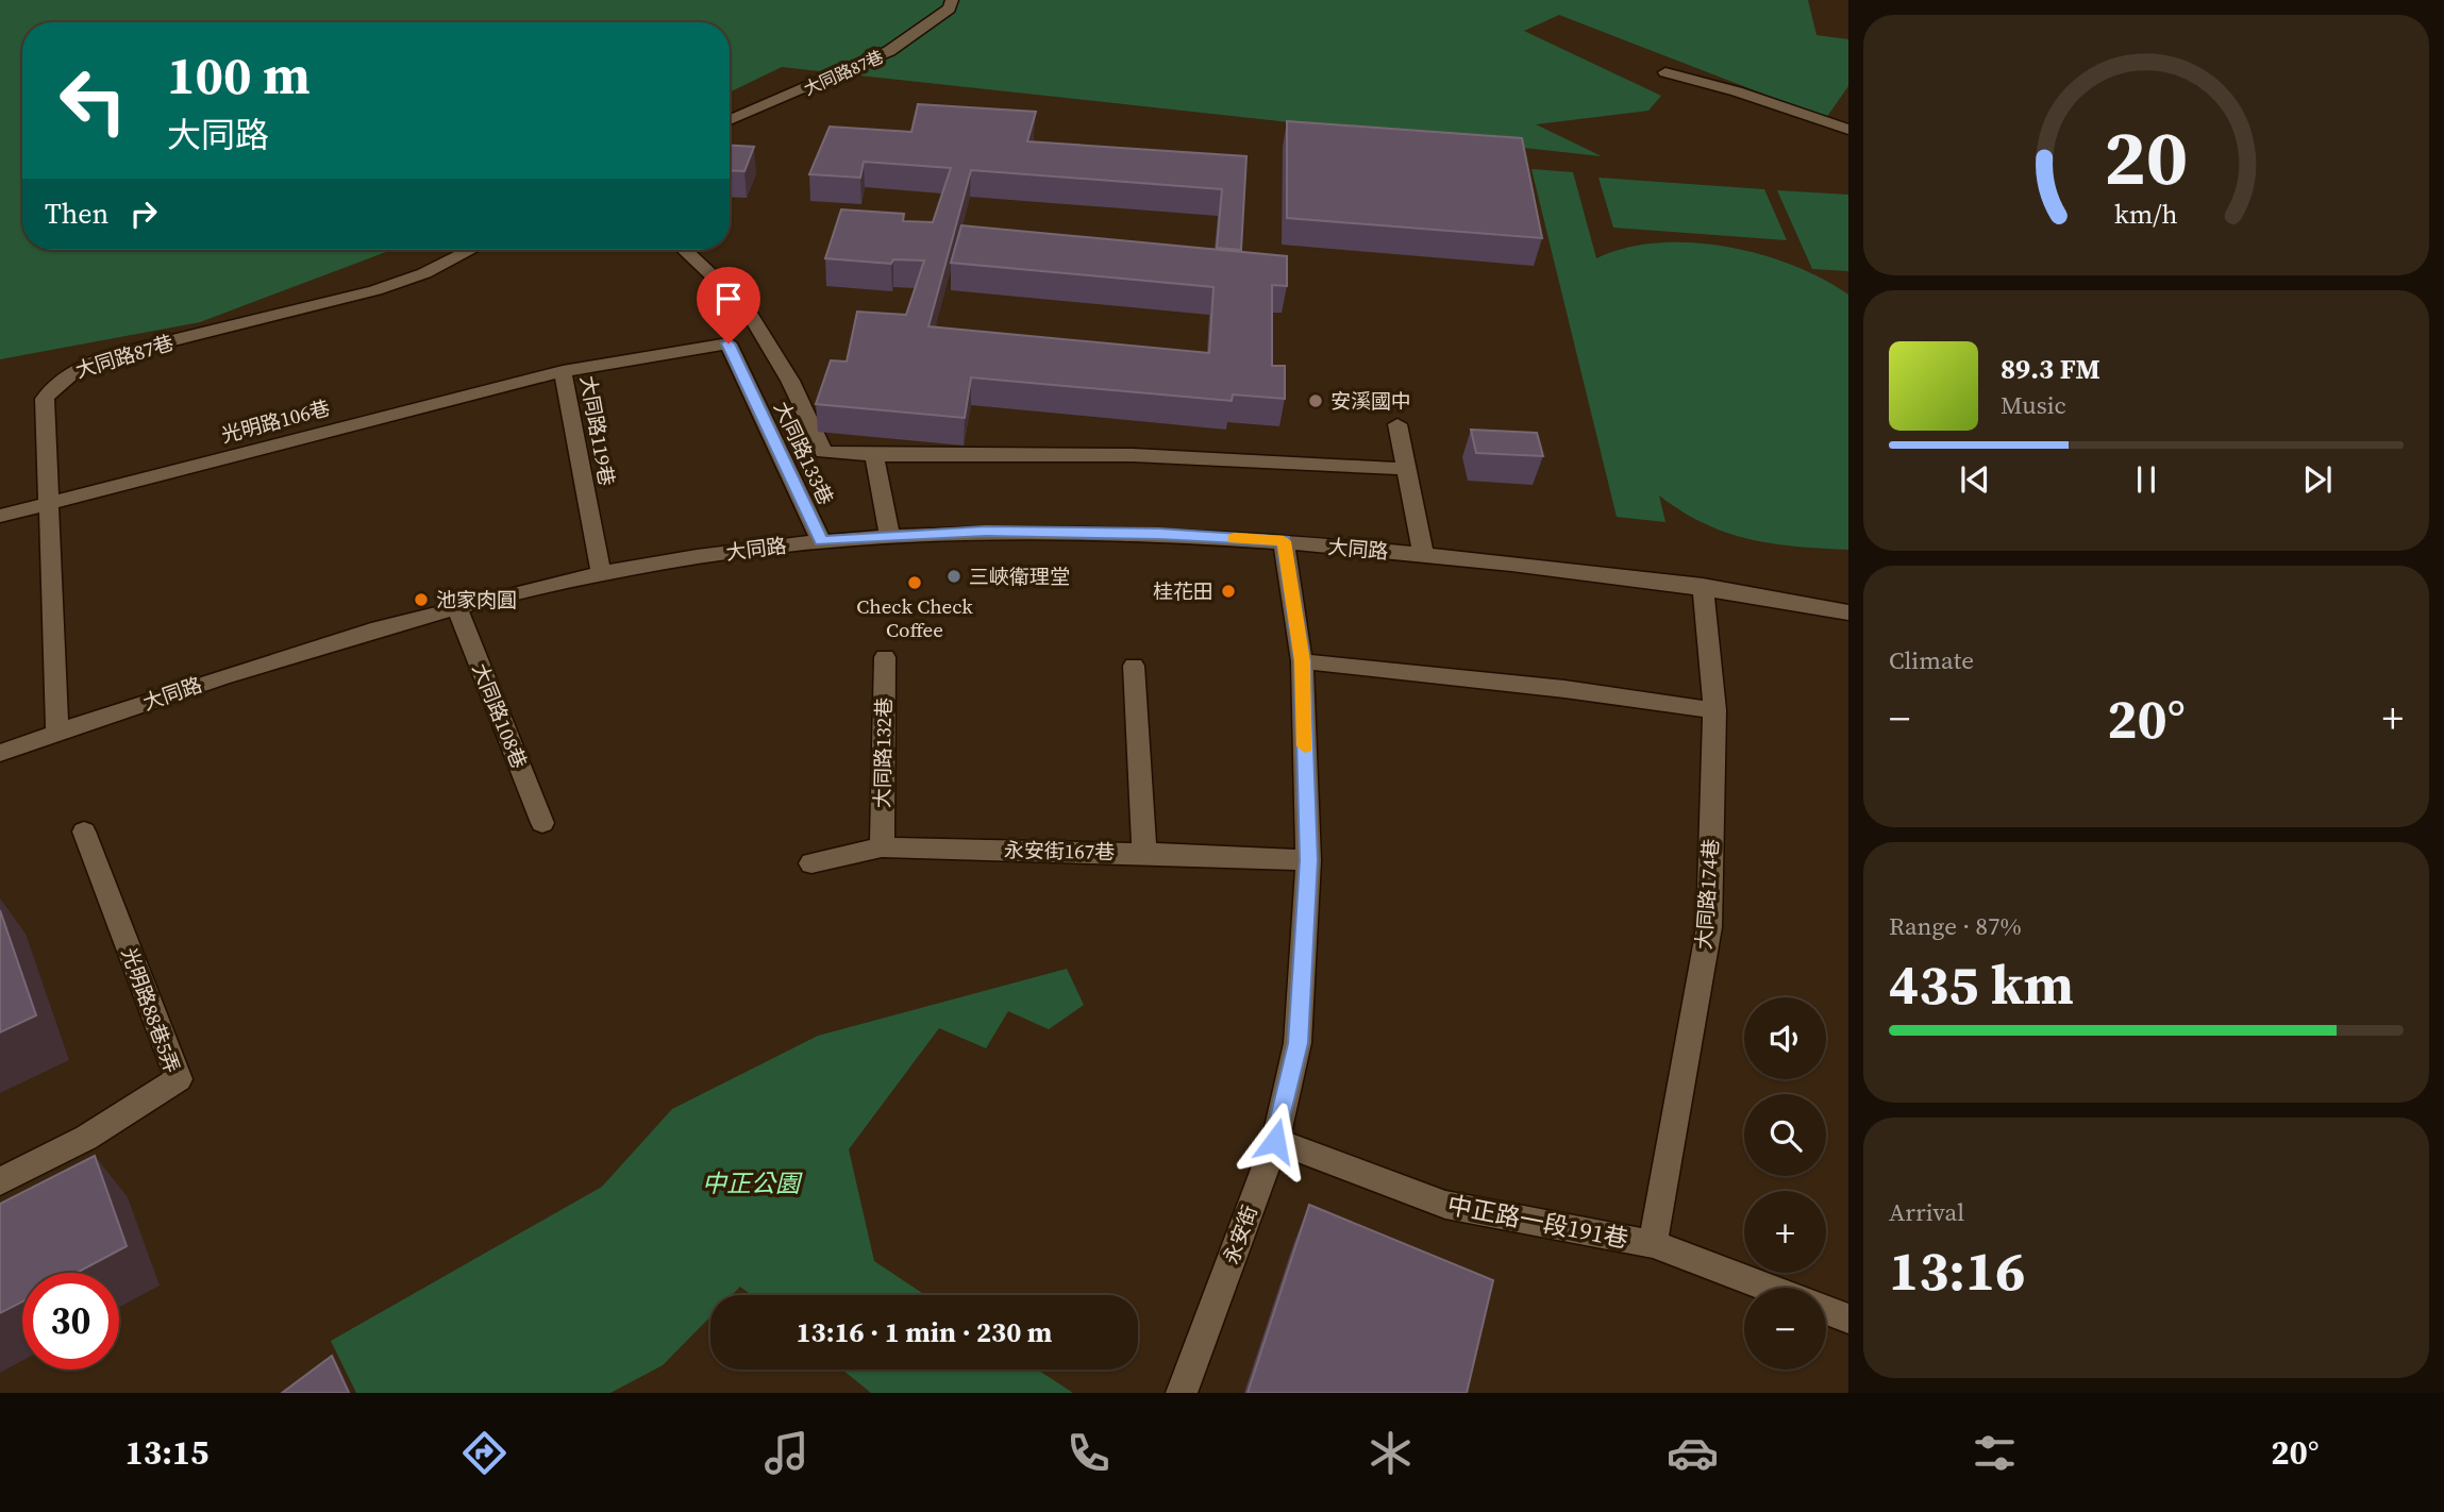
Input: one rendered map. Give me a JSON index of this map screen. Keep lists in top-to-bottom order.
{
  "streets": {
    "street": [
      "大同路87巷",
      "光明路106巷",
      "大同路119巷",
      "大同路133巷",
      "大同路",
      "大同路108巷",
      "大同路132巷",
      "永安街167巷",
      "大同路174巷",
      "光明路88巷5弄",
      "中正路一段191巷",
      "永安街"
    ]
  },
  "crossings": [
    ["大同路87巷", "光明路106巷"],
    ["大同路87巷", "大同路"],
    ["光明路106巷", "大同路119巷"],
    ["大同路119巷", "大同路133巷"],
    ["大同路119巷", "大同路"],
    ["大同路133巷", "大同路"],
    ["大同路", "大同路108巷"],
    ["大同路", "大同路174巷"],
    ["大同路", "永安街"],
    ["大同路132巷", "永安街167巷"],
    ["永安街167巷", "永安街"],
    ["大同路174巷", "中正路一段191巷"],
    ["中正路一段191巷", "永安街"]
  ],
  "parks": ["中正公園"],
  "places": [
    "安溪國中",
    "三峽衛理堂",
    "Check Check Coffee",
    "桂花田",
    "池家肉圓"
  ],
  "page": {
    "turn": ["100 m", "大同路"],
    "then": "Then",
    "song": ["89.3 FM", "Music"],
    "tile": [
      "Climate",
      ["Range · 87%", "435 km"],
      ["Arrival", "13:16"]
    ],
    "heat": ["−", "20°", "+"],
    "map_buttons": ["+", "−"],
    "limit": "30",
    "trip": "13:16 · 1 min · 230 m",
    "tabs": ["13:15", "20°"],
    "gauge": ["20", "km/h"]
  }
}
